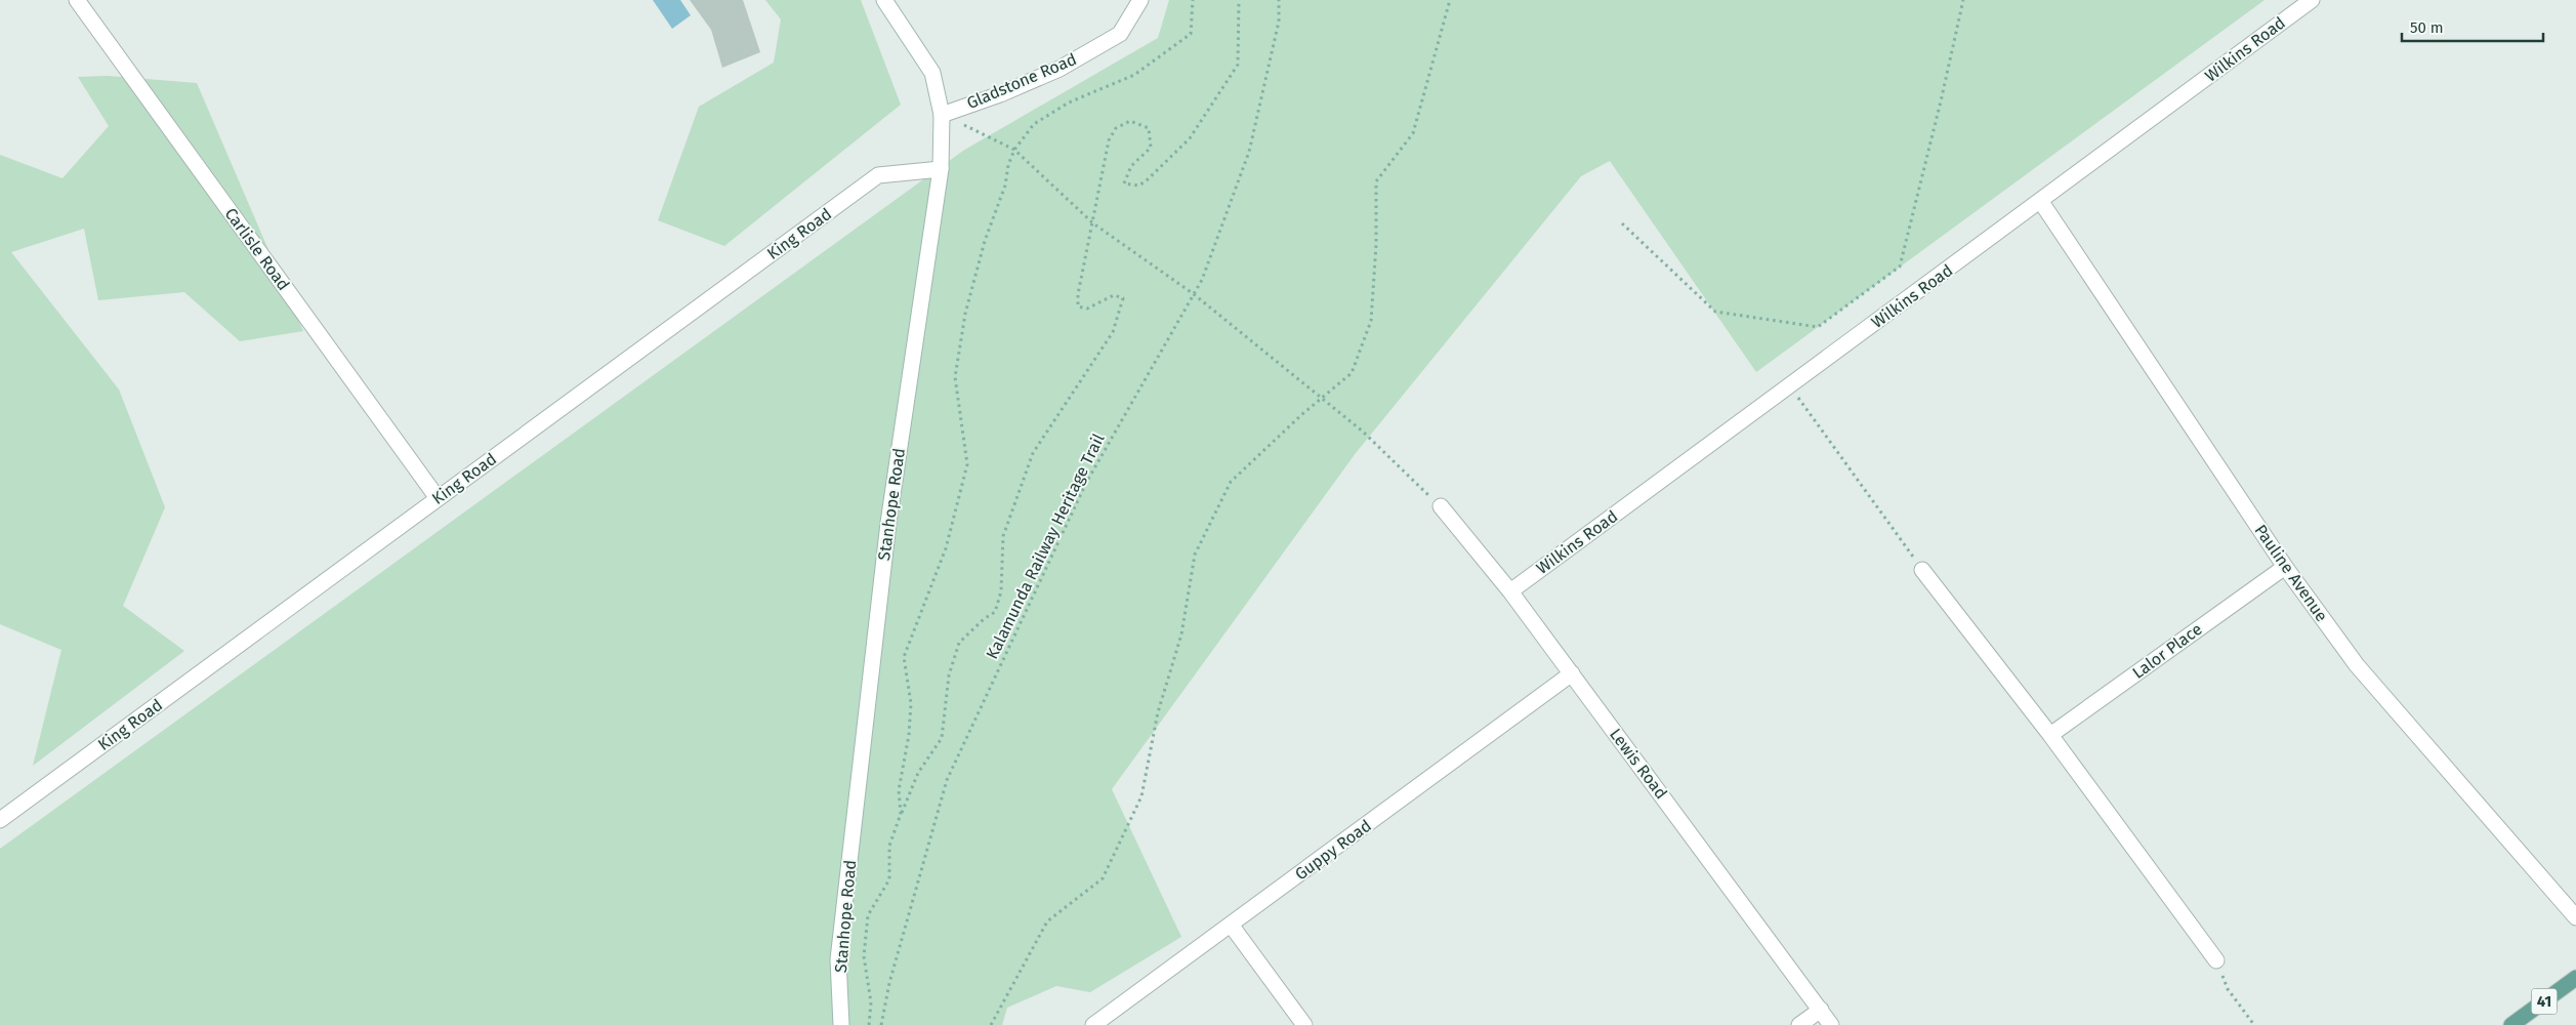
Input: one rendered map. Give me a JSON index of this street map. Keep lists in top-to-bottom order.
{
  "streets": {
    "main road": ["41"],
    "street": [
      "Wilkins Road",
      "Gladstone Road",
      "King Road",
      "Carlisle Road",
      "Stanhope Road",
      "Pauline Avenue",
      "Lalor Place",
      "Lewis Road",
      "Guppy Road"
    ],
    "path": ["Kalamunda Railway Heritage Trail"]
  },
  "crossings": [
    ["Wilkins Road", "Pauline Avenue"],
    ["Wilkins Road", "Lewis Road"],
    ["Gladstone Road", "Stanhope Road"],
    ["King Road", "Carlisle Road"],
    ["King Road", "Stanhope Road"],
    ["Pauline Avenue", "Lalor Place"],
    ["Lewis Road", "Guppy Road"]
  ],
  "scale_bar": "50 m"
}
